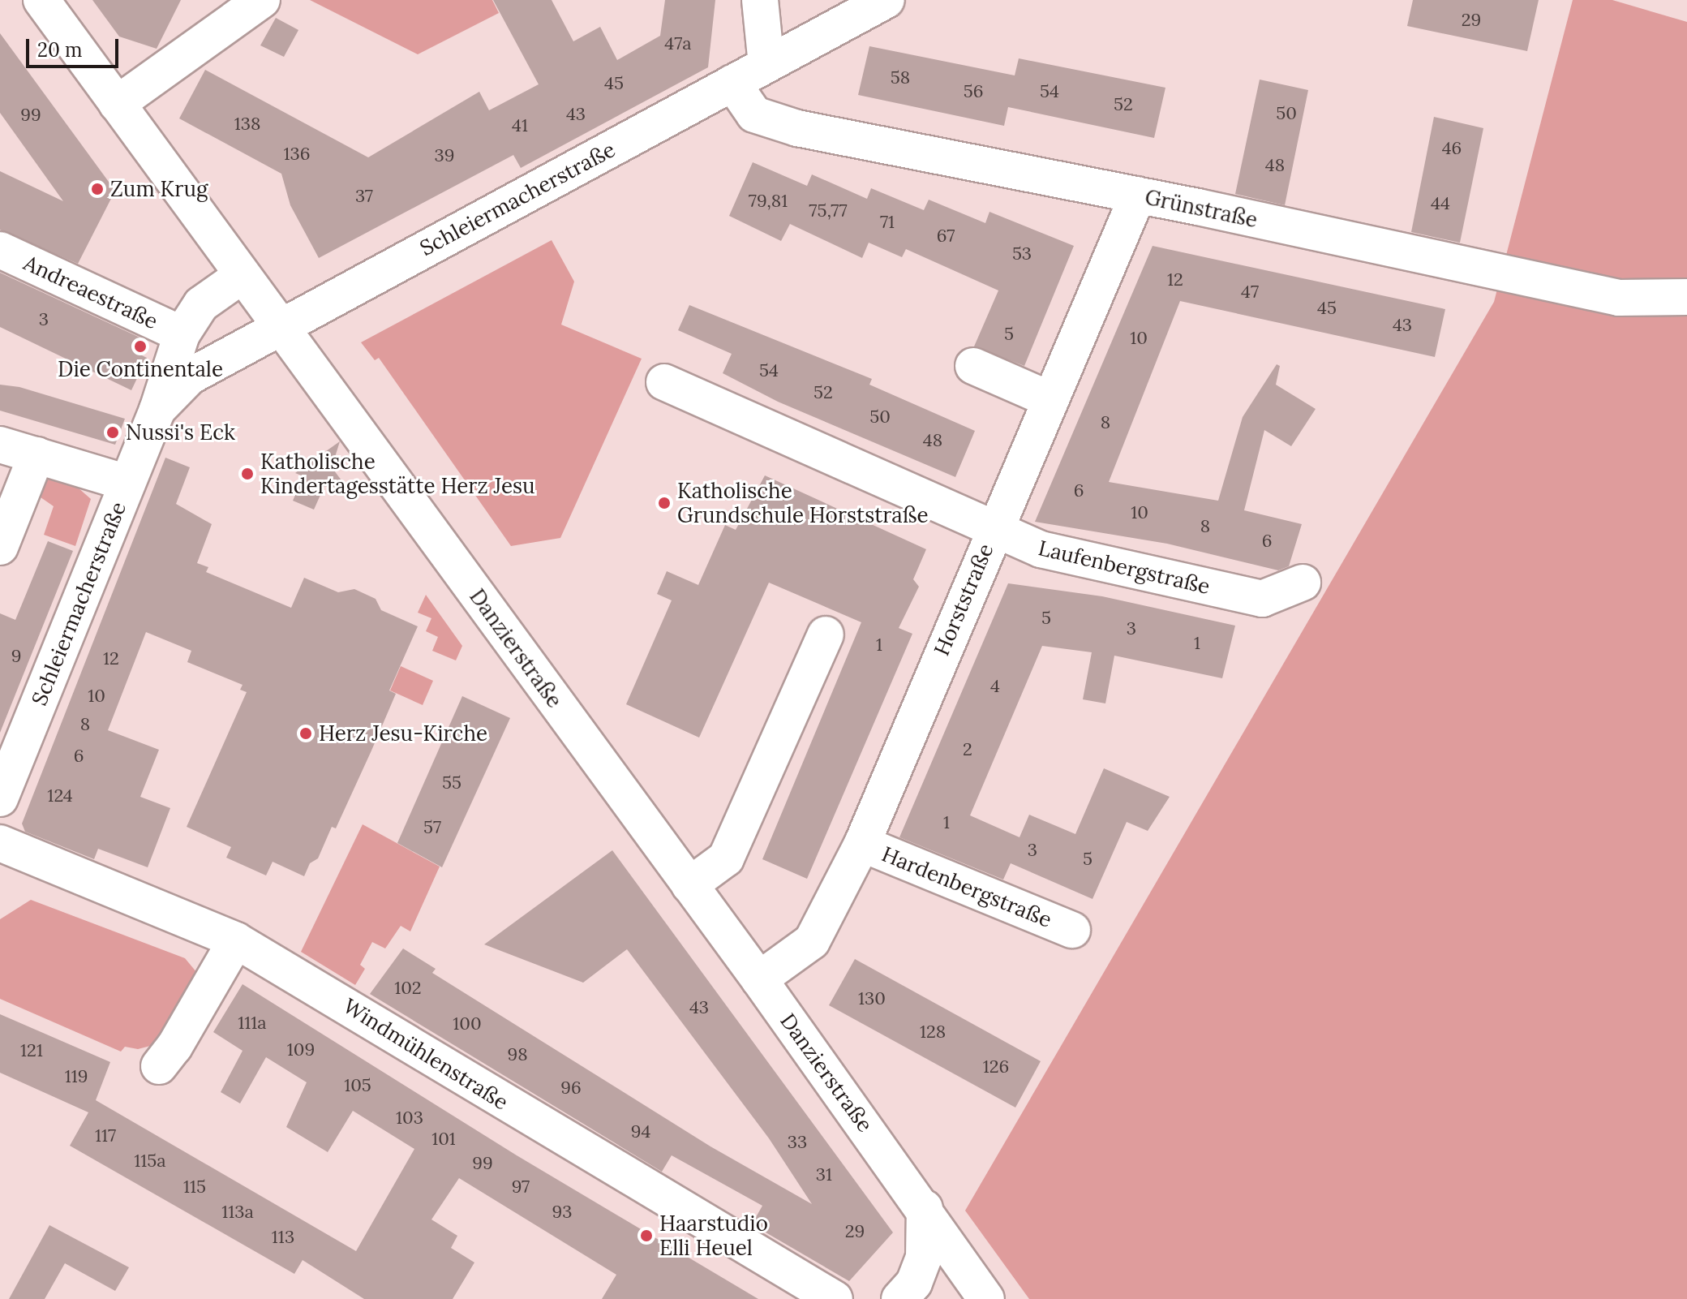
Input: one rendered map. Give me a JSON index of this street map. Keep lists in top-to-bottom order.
{
  "streets": {
    "street": [
      "Schleiermacherstraße",
      "Grünstraße",
      "Andreaestraße",
      "Laufenbergstraße",
      "Horststraße",
      "Danzierstraße",
      "Hardenbergstraße",
      "Windmühlenstraße"
    ]
  },
  "crossings": [
    ["Schleiermacherstraße", "Grünstraße"],
    ["Schleiermacherstraße", "Andreaestraße"],
    ["Schleiermacherstraße", "Danzierstraße"],
    ["Grünstraße", "Horststraße"],
    ["Laufenbergstraße", "Horststraße"],
    ["Horststraße", "Danzierstraße"],
    ["Horststraße", "Hardenbergstraße"]
  ],
  "places": [
    "Zum Krug",
    "Die Continentale",
    "Nussi's Eck",
    "Katholische Kindertagesstätte Herz Jesu",
    "Katholische Grundschule Horststraße",
    "Herz Jesu-Kirche",
    "Haarstudio Elli Heuel"
  ],
  "house_numbers": [
    "29",
    "47a",
    "58",
    "45",
    "56",
    "54",
    "52",
    "50",
    "43",
    "99",
    "138",
    "41",
    "46",
    "136",
    "39",
    "48",
    "37",
    "79,81",
    "44",
    "75,77",
    "71",
    "67",
    "53",
    "12",
    "47",
    "45",
    "3",
    "43",
    "5",
    "10",
    "54",
    "52",
    "50",
    "8",
    "48",
    "6",
    "10",
    "8",
    "6",
    "5",
    "3",
    "1",
    "1",
    "9",
    "12",
    "4",
    "10",
    "8",
    "2",
    "6",
    "55",
    "124",
    "1",
    "57",
    "3",
    "5",
    "102",
    "130",
    "43",
    "111a",
    "100",
    "128",
    "109",
    "121",
    "98",
    "126",
    "119",
    "105",
    "96",
    "103",
    "94",
    "117",
    "101",
    "33",
    "115a",
    "99",
    "31",
    "115",
    "97",
    "113a",
    "93",
    "29",
    "113"
  ],
  "scale_bar": "20 m"
}
